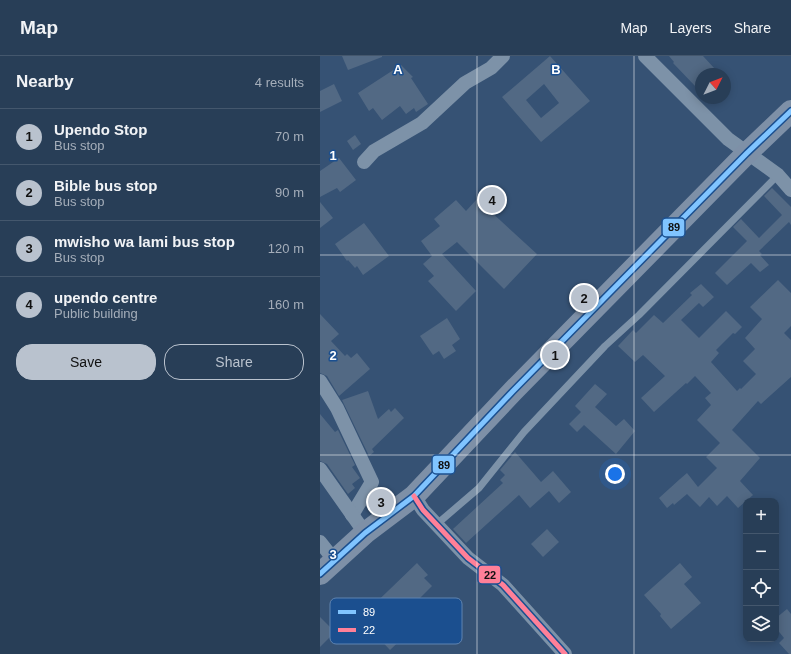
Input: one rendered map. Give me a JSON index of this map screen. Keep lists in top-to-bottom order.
{
  "lines": ["transit line 89", "transit line 22"],
  "legend": ["89", "22"],
  "north": "top right",
  "page": {
    "header": "Map",
    "nav": ["Map", "Layers", "Share"],
    "heading": ["Nearby", "4 results"],
    "list": [
      {
        "mark": "1",
        "name": "Upendo Stop",
        "note": "Bus stop",
        "value": "70 m"
      },
      {
        "mark": "2",
        "name": "Bible bus stop",
        "note": "Bus stop",
        "value": "90 m"
      },
      {
        "mark": "3",
        "name": "mwisho wa lami bus stop",
        "note": "Bus stop",
        "value": "120 m"
      },
      {
        "mark": "4",
        "name": "upendo centre",
        "note": "Public building",
        "value": "160 m"
      }
    ],
    "pins": [
      "4",
      "2",
      "1",
      "3"
    ],
    "buttons": ["Save", "Share"],
    "map_buttons": ["+", "−"]
  },
  "grid": {
    "columns": ["A", "B"],
    "rows": ["1", "2", "3"]
  }
}
